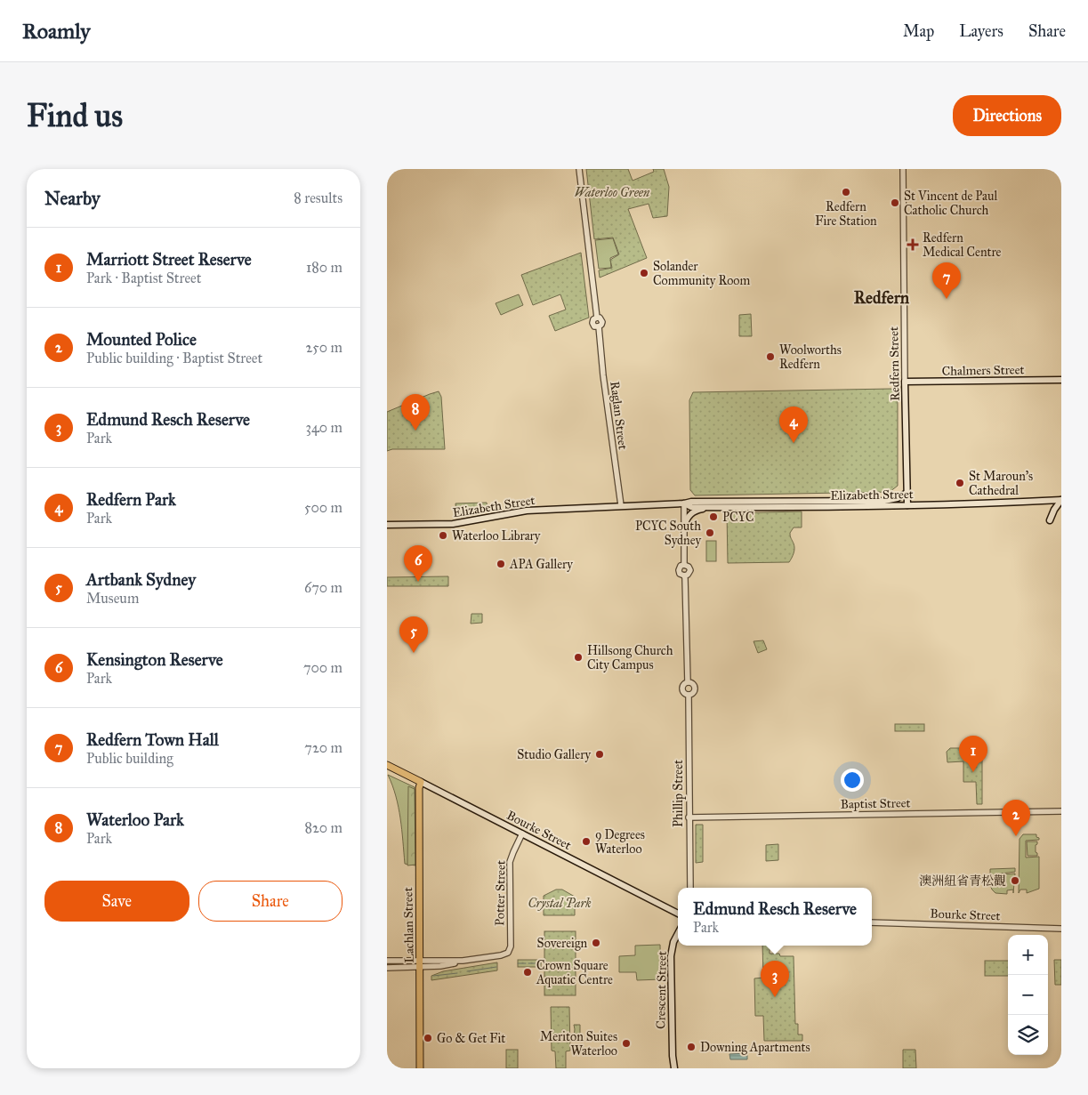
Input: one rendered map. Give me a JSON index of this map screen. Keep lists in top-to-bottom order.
{
  "streets": {
    "main road": [
      "Redfern Street",
      "Chalmers Street",
      "Elizabeth Street",
      "Bourke Street",
      "Lachlan Street",
      "Crescent Street"
    ],
    "street": [
      "Raglan Street",
      "Phillip Street",
      "Baptist Street",
      "Potter Street"
    ]
  },
  "crossings": [
    ["Redfern Street", "Chalmers Street"],
    ["Redfern Street", "Elizabeth Street"],
    ["Raglan Street", "Elizabeth Street"],
    ["Phillip Street", "Baptist Street"],
    ["Bourke Street", "Potter Street"],
    ["Bourke Street", "Lachlan Street"],
    ["Potter Street", "Lachlan Street"]
  ],
  "districts": ["Redfern"],
  "parks": ["Waterloo Green", "Crystal Park"],
  "places": {
    "other": [
      "Redfern Fire Station",
      "St Vincent de Paul Catholic Church",
      "Solander Community Room",
      "Woolworths Redfern",
      "St Maroun's Cathedral",
      "PCYC",
      "PCYC South Sydney",
      "Waterloo Library",
      "APA Gallery",
      "Hillsong Church City Campus",
      "Studio Gallery",
      "9 Degrees Waterloo",
      "澳洲紐省青松觀",
      "Sovereign",
      "Crown Square Aquatic Centre",
      "Go & Get Fit",
      "Meriton Suites Waterloo",
      "Downing Apartments"
    ],
    "health": ["Redfern Medical Centre"]
  },
  "page": {
    "header": "Roamly",
    "nav": ["Map", "Layers", "Share"],
    "buttons": [
      "Directions",
      ["Save", "Share"]
    ],
    "title": "Find us",
    "heading": ["Nearby", "8 results"],
    "list": [
      {
        "mark": "1",
        "name": "Marriott Street Reserve",
        "note": "Park · Baptist Street",
        "value": "180 m"
      },
      {
        "mark": "2",
        "name": "Mounted Police",
        "note": "Public building · Baptist Street",
        "value": "250 m"
      },
      {
        "mark": "3",
        "name": "Edmund Resch Reserve",
        "note": "Park",
        "value": "340 m"
      },
      {
        "mark": "4",
        "name": "Redfern Park",
        "note": "Park",
        "value": "500 m"
      },
      {
        "mark": "5",
        "name": "Artbank Sydney",
        "note": "Museum",
        "value": "670 m"
      },
      {
        "mark": "6",
        "name": "Kensington Reserve",
        "note": "Park",
        "value": "700 m"
      },
      {
        "mark": "7",
        "name": "Redfern Town Hall",
        "note": "Public building",
        "value": "720 m"
      },
      {
        "mark": "8",
        "name": "Waterloo Park",
        "note": "Park",
        "value": "820 m"
      }
    ],
    "pins": [
      "7",
      "8",
      "4",
      "6",
      "5",
      "1",
      "2",
      "3"
    ],
    "popup": ["Edmund Resch Reserve", "Park"],
    "map_buttons": ["+", "−"]
  }
}
